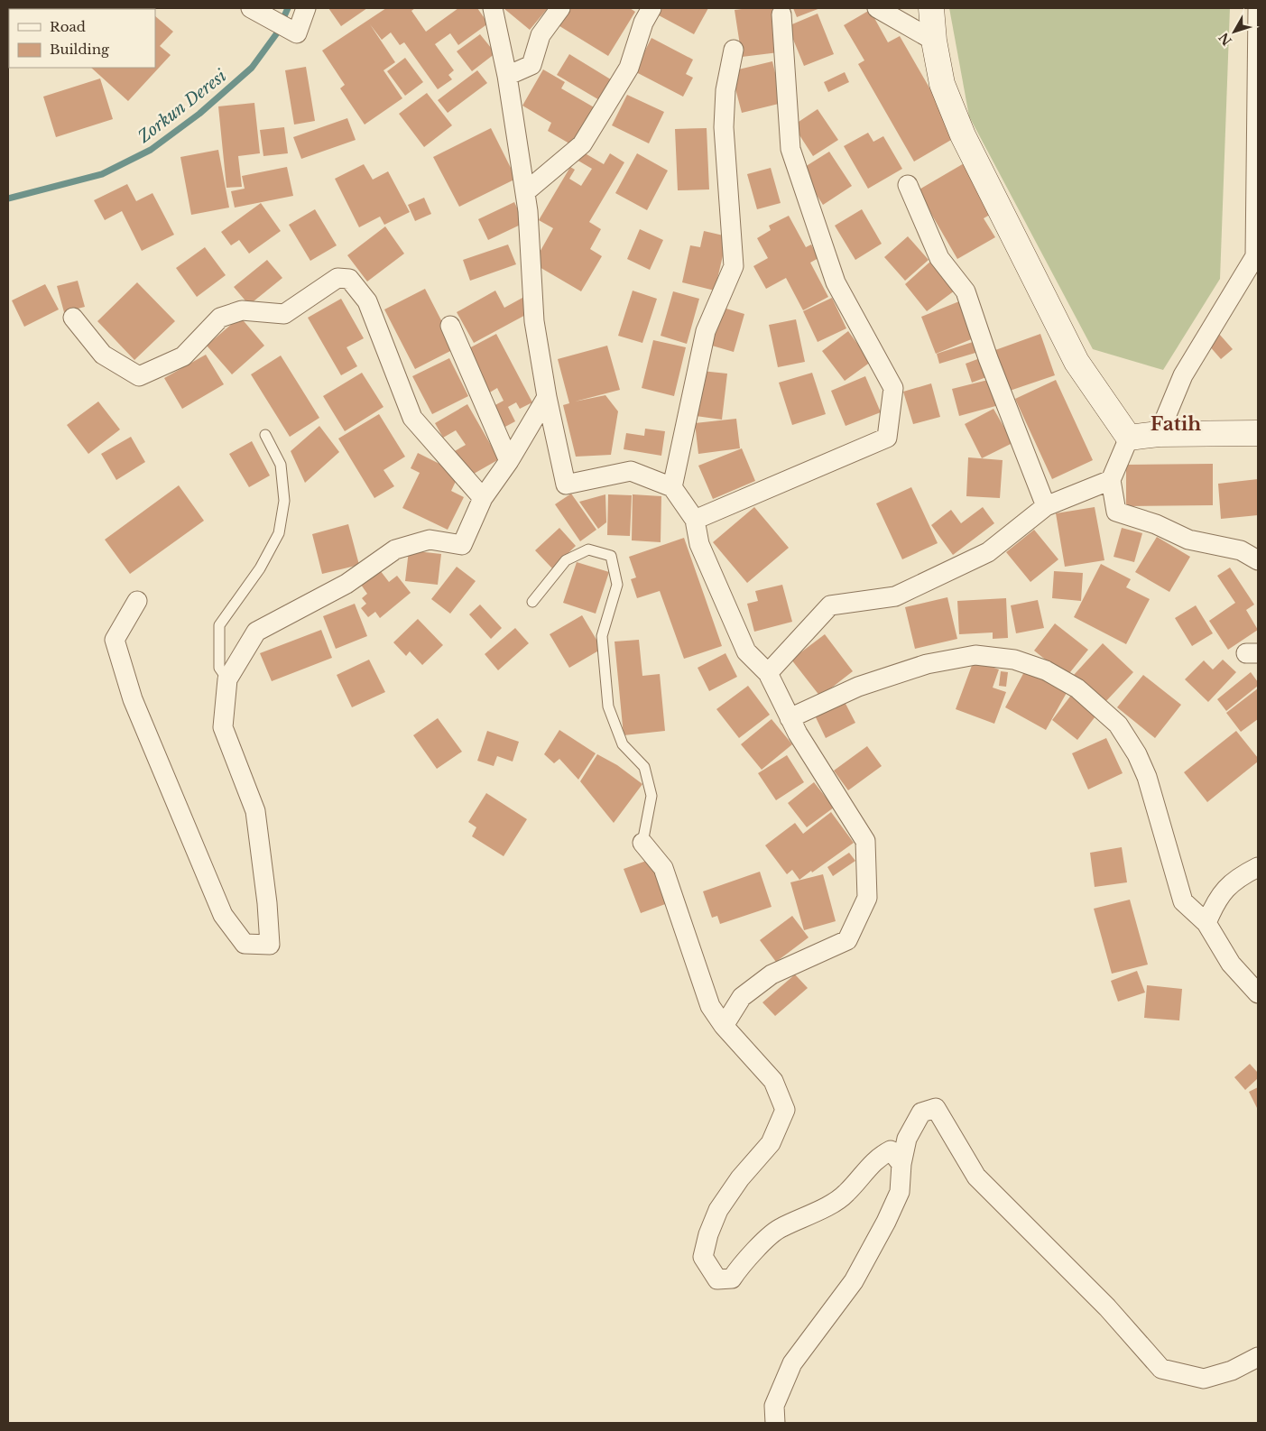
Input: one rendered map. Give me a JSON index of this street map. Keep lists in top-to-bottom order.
{
  "districts": ["Fatih"],
  "water": ["Zorkun Deresi"],
  "legend": ["Road", "Building"],
  "north": "bottom left"
}
